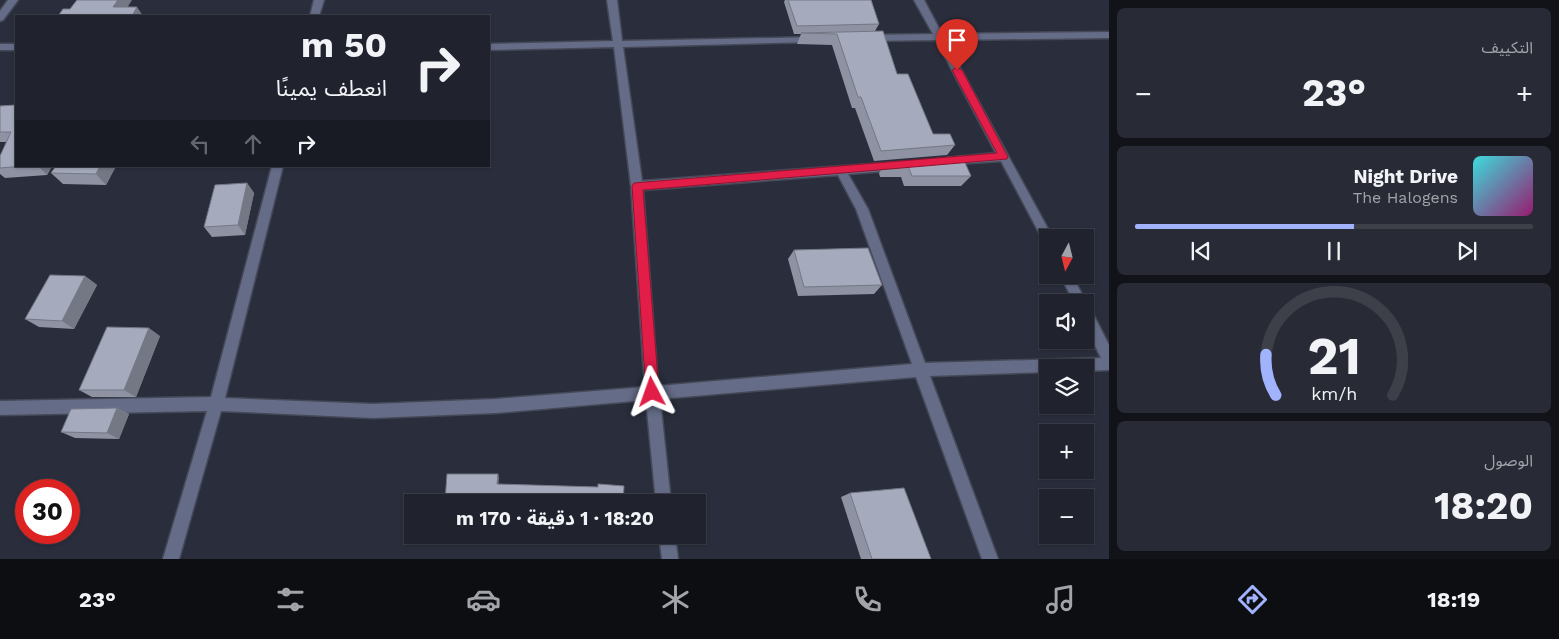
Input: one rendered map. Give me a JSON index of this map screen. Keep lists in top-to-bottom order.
{
  "north": "bottom",
  "page": {
    "tile": [
      "التكييف",
      ["الوصول", "18:20"]
    ],
    "turn": ["50 m", "انعطف يمينًا"],
    "heat": ["−", "23°", "+"],
    "song": ["Night Drive", "The Halogens"],
    "map_buttons": ["+", "−"],
    "limit": "30",
    "trip": "18:20 · 1 دقيقة · 170 m",
    "tabs": ["18:19", "23°"],
    "gauge": ["21", "km/h"]
  }
}
